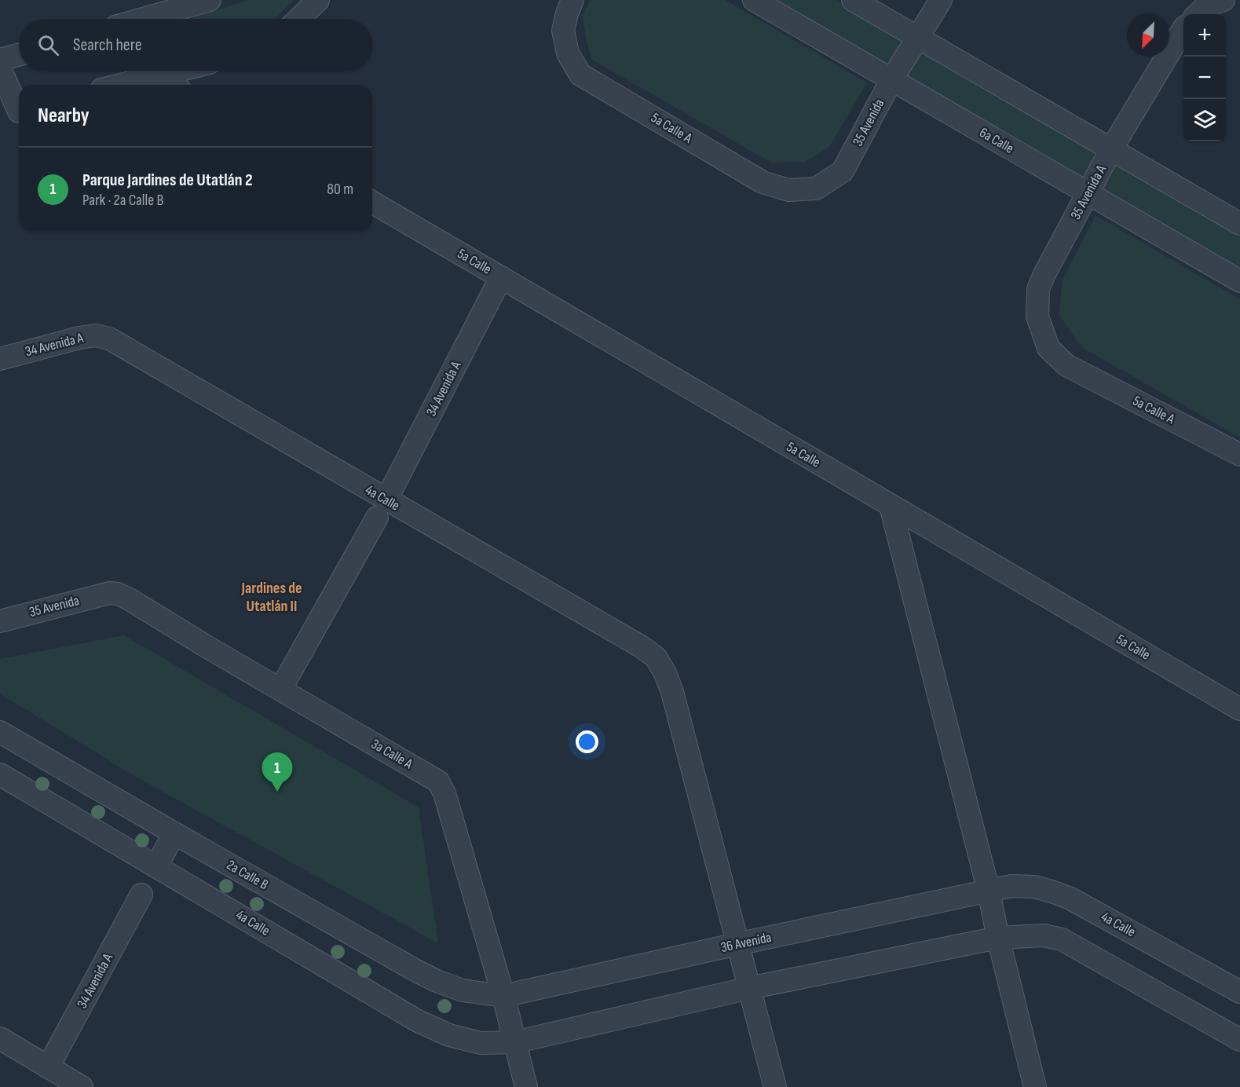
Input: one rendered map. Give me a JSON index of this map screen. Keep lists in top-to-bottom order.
{
  "streets": {
    "street": [
      "35 Avenida",
      "5a Calle A",
      "6a Calle",
      "35 Avenida A",
      "5a Calle",
      "34 Avenida A",
      "4a Calle",
      "3a Calle A",
      "2a Calle B",
      "36 Avenida"
    ]
  },
  "crossings": [
    ["35 Avenida", "5a Calle A"],
    ["35 Avenida", "6a Calle"],
    ["35 Avenida", "3a Calle A"],
    ["5a Calle A", "35 Avenida A"],
    ["6a Calle", "35 Avenida A"],
    ["5a Calle", "34 Avenida A"],
    ["34 Avenida A", "4a Calle"],
    ["34 Avenida A", "3a Calle A"],
    ["4a Calle", "3a Calle A"],
    ["4a Calle", "36 Avenida"],
    ["3a Calle A", "2a Calle B"],
    ["3a Calle A", "36 Avenida"],
    ["2a Calle B", "36 Avenida"]
  ],
  "districts": ["Jardines de Utatlán II"],
  "north": "bottom left",
  "page": {
    "map_buttons": ["+", "−"],
    "search": "Search here",
    "heading": "Nearby",
    "list": [
      {
        "mark": "1",
        "name": "Parque Jardines de Utatlán 2",
        "note": "Park · 2a Calle B",
        "value": "80 m"
      }
    ],
    "pins": "1"
  }
}
